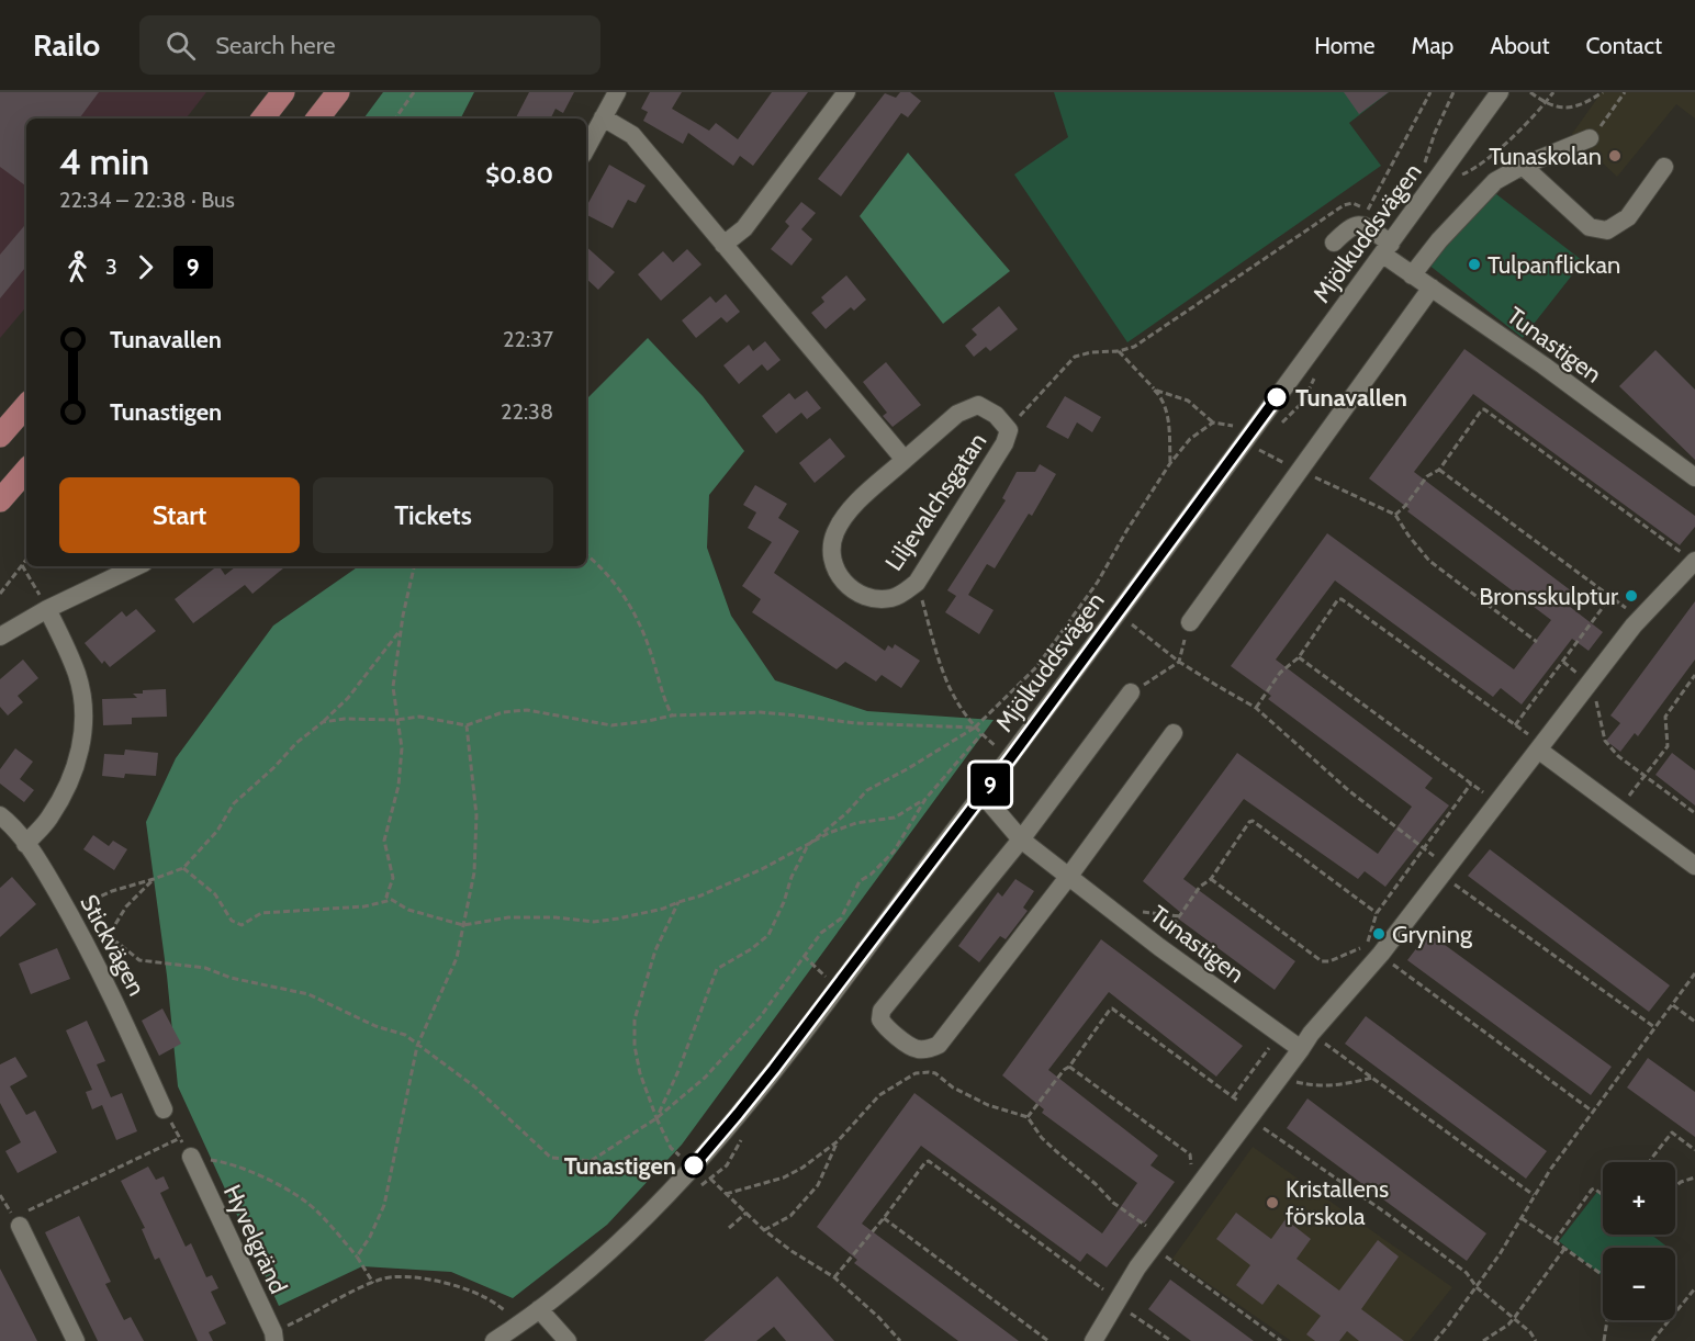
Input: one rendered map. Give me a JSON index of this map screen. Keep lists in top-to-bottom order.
{
  "streets": {
    "street": [
      "Mjölkuddsvägen",
      "Tunastigen",
      "Liljevalchsgatan",
      "Stickvägen",
      "Hyvelgränd"
    ]
  },
  "crossings": [
    ["Mjölkuddsvägen", "Tunastigen"]
  ],
  "places": [
    "Tunaskolan",
    "Tulpanflickan",
    "Tunavallen",
    "Bronsskulptur",
    "Gryning",
    "Tunastigen",
    "Kristallens förskola"
  ],
  "lines": ["bus line 9"],
  "page": {
    "header": "Railo",
    "search": "Search here",
    "nav": [
      "Home",
      "Map",
      "About",
      "Contact"
    ],
    "on_map": "9",
    "heading": ["4 min", "22:34 – 22:38 · Bus", "$0.80"],
    "legs": ["3", "9"],
    "list": [
      {
        "name": "Tunavallen",
        "value": "22:37"
      },
      {
        "name": "Tunastigen",
        "value": "22:38"
      }
    ],
    "buttons": ["Start", "Tickets"],
    "map_buttons": ["+", "−"]
  }
}
